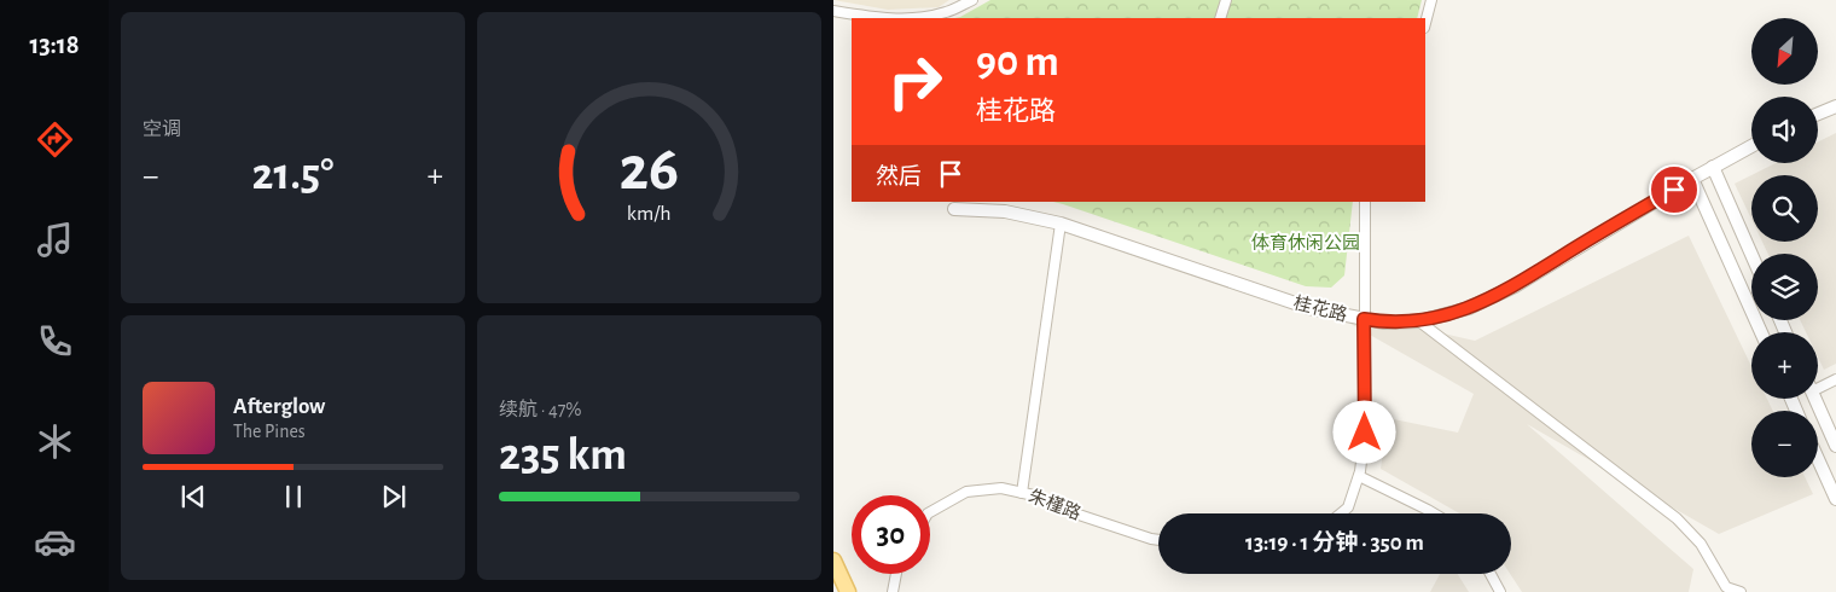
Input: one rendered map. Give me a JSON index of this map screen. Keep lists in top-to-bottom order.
{
  "streets": {
    "street": ["桂花路", "朱槿路"]
  },
  "parks": ["体育休闲公园"],
  "north": "bottom left",
  "page": {
    "tabs": "13:18",
    "tile": [
      "空调",
      ["续航 · 47%", "235 km"]
    ],
    "map_buttons": ["+", "−"],
    "turn": ["90 m", "桂花路"],
    "then": "然后",
    "heat": ["−", "21.5°", "+"],
    "song": ["Afterglow", "The Pines"],
    "limit": "30",
    "trip": "13:19 · 1 分钟 · 350 m",
    "gauge": ["26", "km/h"]
  }
}
